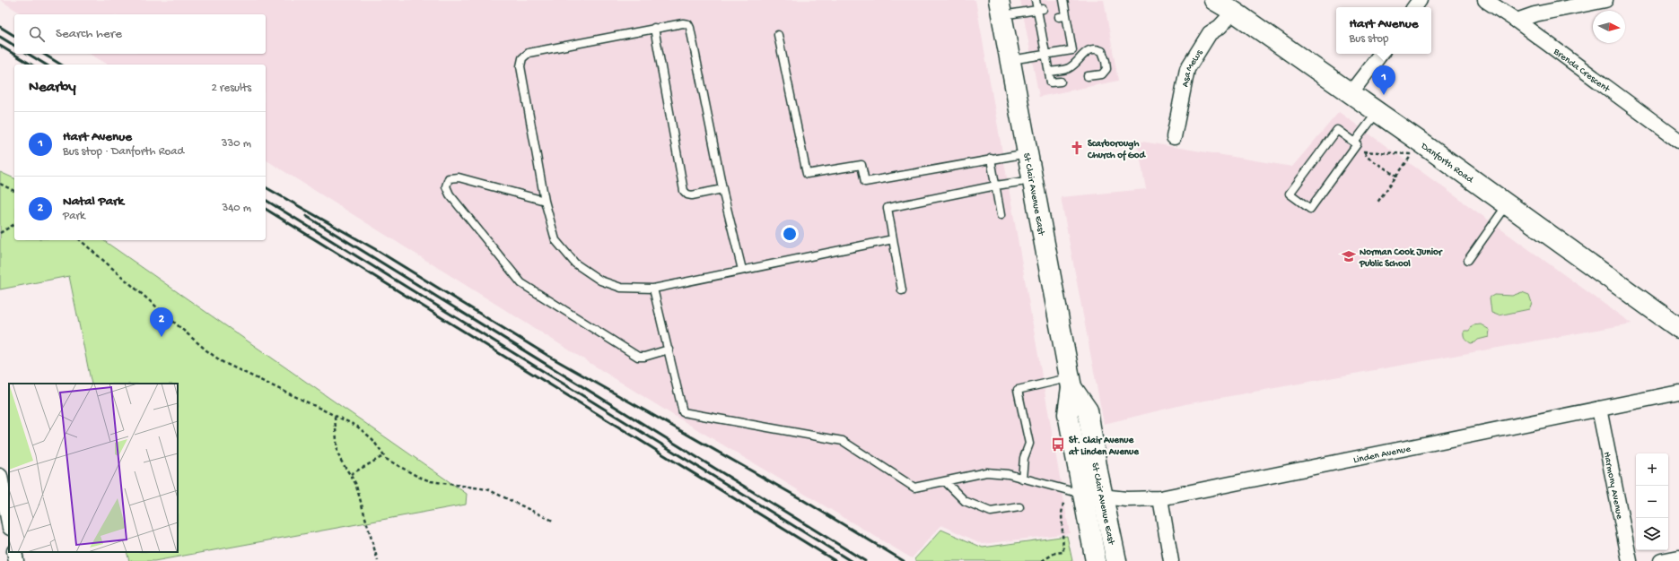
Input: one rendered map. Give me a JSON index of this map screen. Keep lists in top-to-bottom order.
{
  "streets": {
    "main road": ["Danforth Road", "St Clair Avenue East"],
    "street": [
      "Asa Mews",
      "Brenda Crescent",
      "Linden Avenue",
      "Harmony Avenue"
    ]
  },
  "crossings": [
    ["Asa Mews", "Danforth Road"],
    ["St Clair Avenue East", "Linden Avenue"],
    ["Linden Avenue", "Harmony Avenue"]
  ],
  "places": {
    "church": ["Scarborough Church of God"],
    "school or university": ["Norman Cook Junior Public School"],
    "bus stop": ["St. Clair Avenue at Linden Avenue"]
  },
  "north": "right",
  "page": {
    "popup": ["Hart Avenue", "Bus stop"],
    "search": "Search here",
    "heading": ["Nearby", "2 results"],
    "pins": ["1", "2"],
    "list": [
      {
        "mark": "1",
        "name": "Hart Avenue",
        "note": "Bus stop · Danforth Road",
        "value": "330 m"
      },
      {
        "mark": "2",
        "name": "Natal Park",
        "note": "Park",
        "value": "340 m"
      }
    ],
    "map_buttons": ["+", "−"]
  }
}
